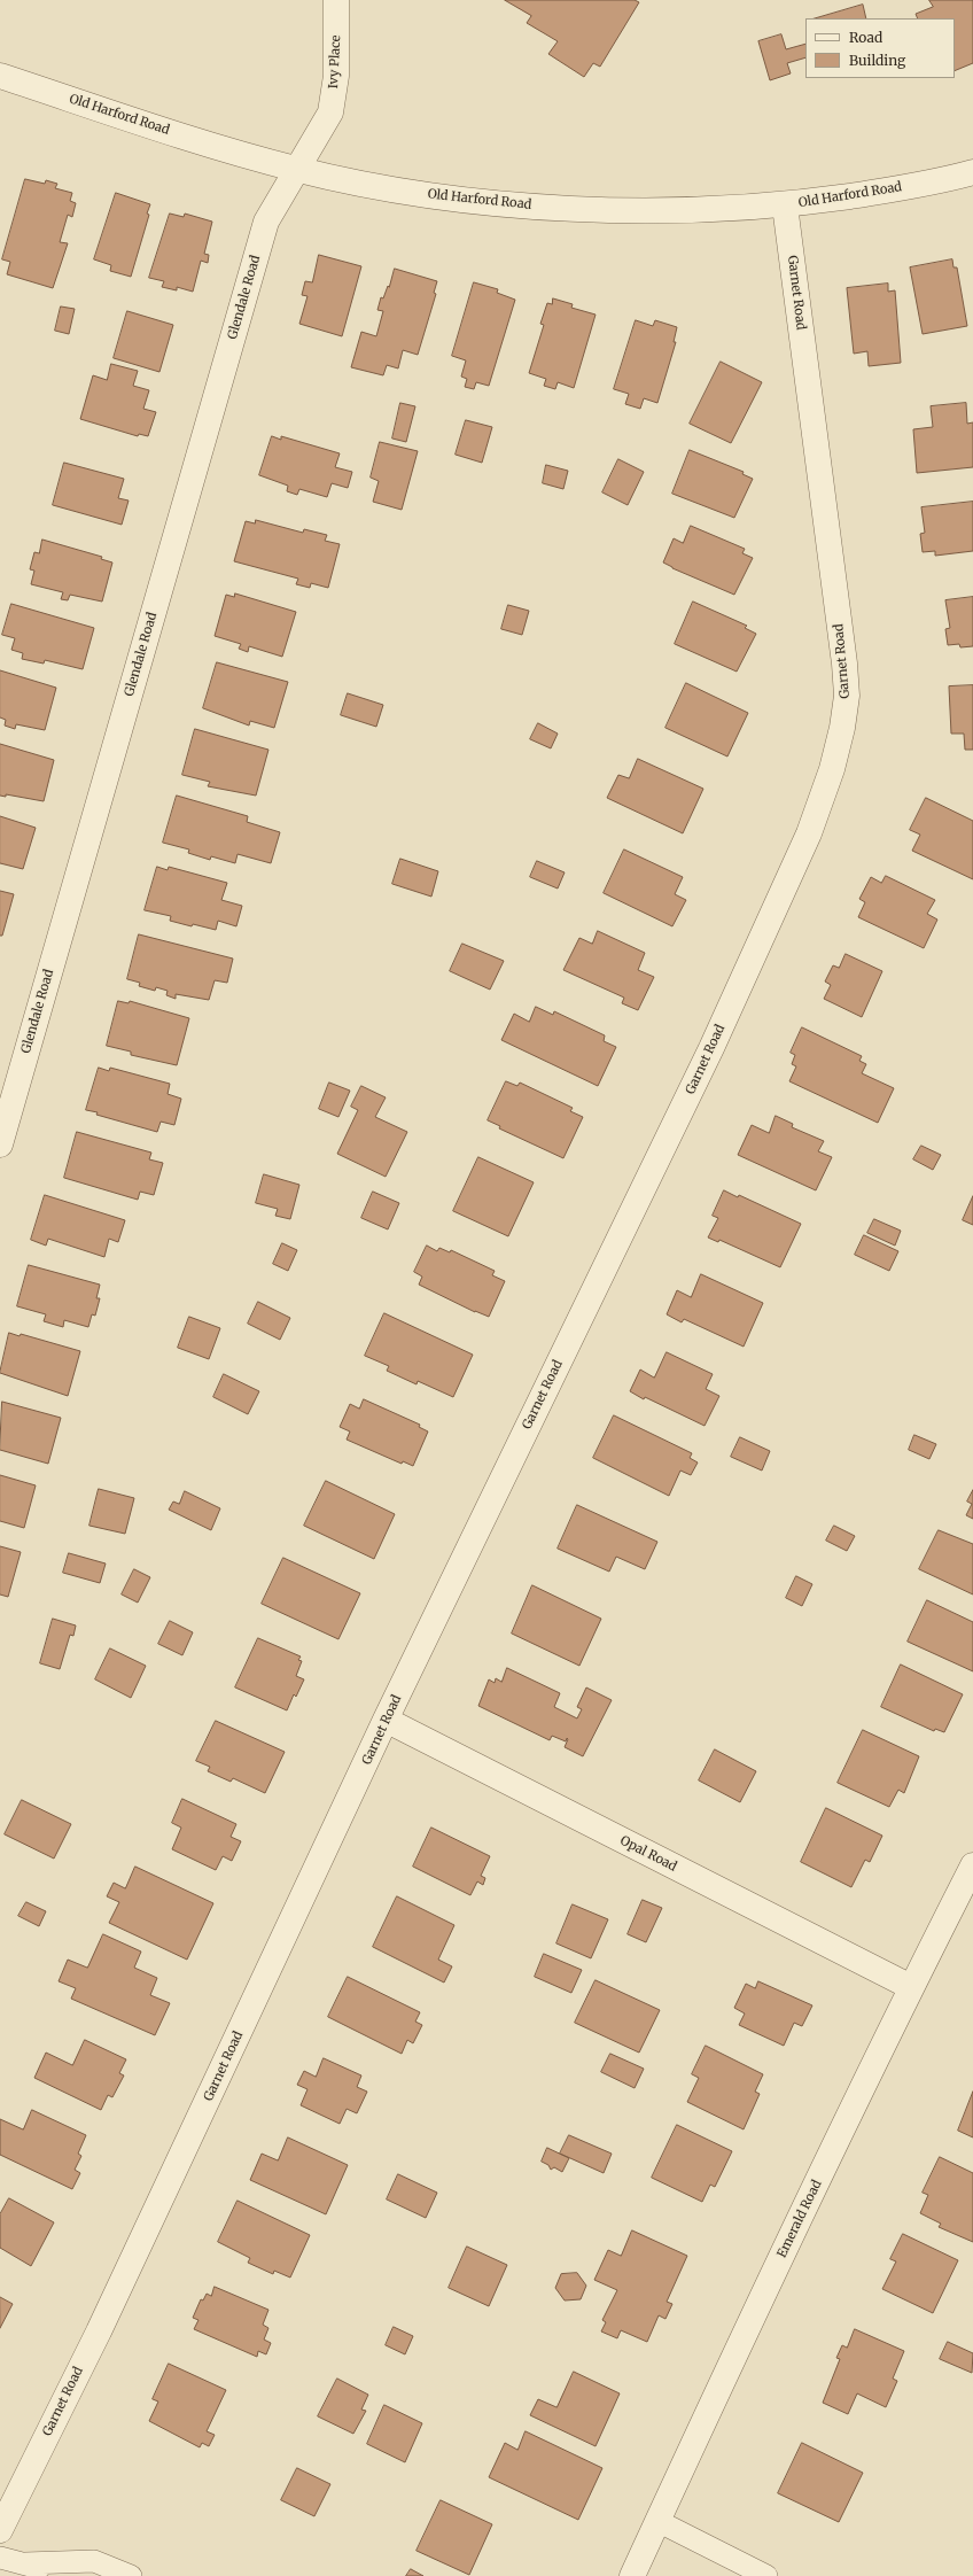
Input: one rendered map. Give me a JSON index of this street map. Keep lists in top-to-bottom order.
{
  "streets": {
    "street": [
      "Ivy Place",
      "Old Harford Road",
      "Garnet Road",
      "Glendale Road",
      "Opal Road",
      "Emerald Road"
    ]
  },
  "crossings": [
    ["Ivy Place", "Old Harford Road"],
    ["Ivy Place", "Glendale Road"],
    ["Old Harford Road", "Garnet Road"],
    ["Old Harford Road", "Glendale Road"],
    ["Garnet Road", "Opal Road"],
    ["Opal Road", "Emerald Road"]
  ],
  "legend": ["Road", "Building"]
}
